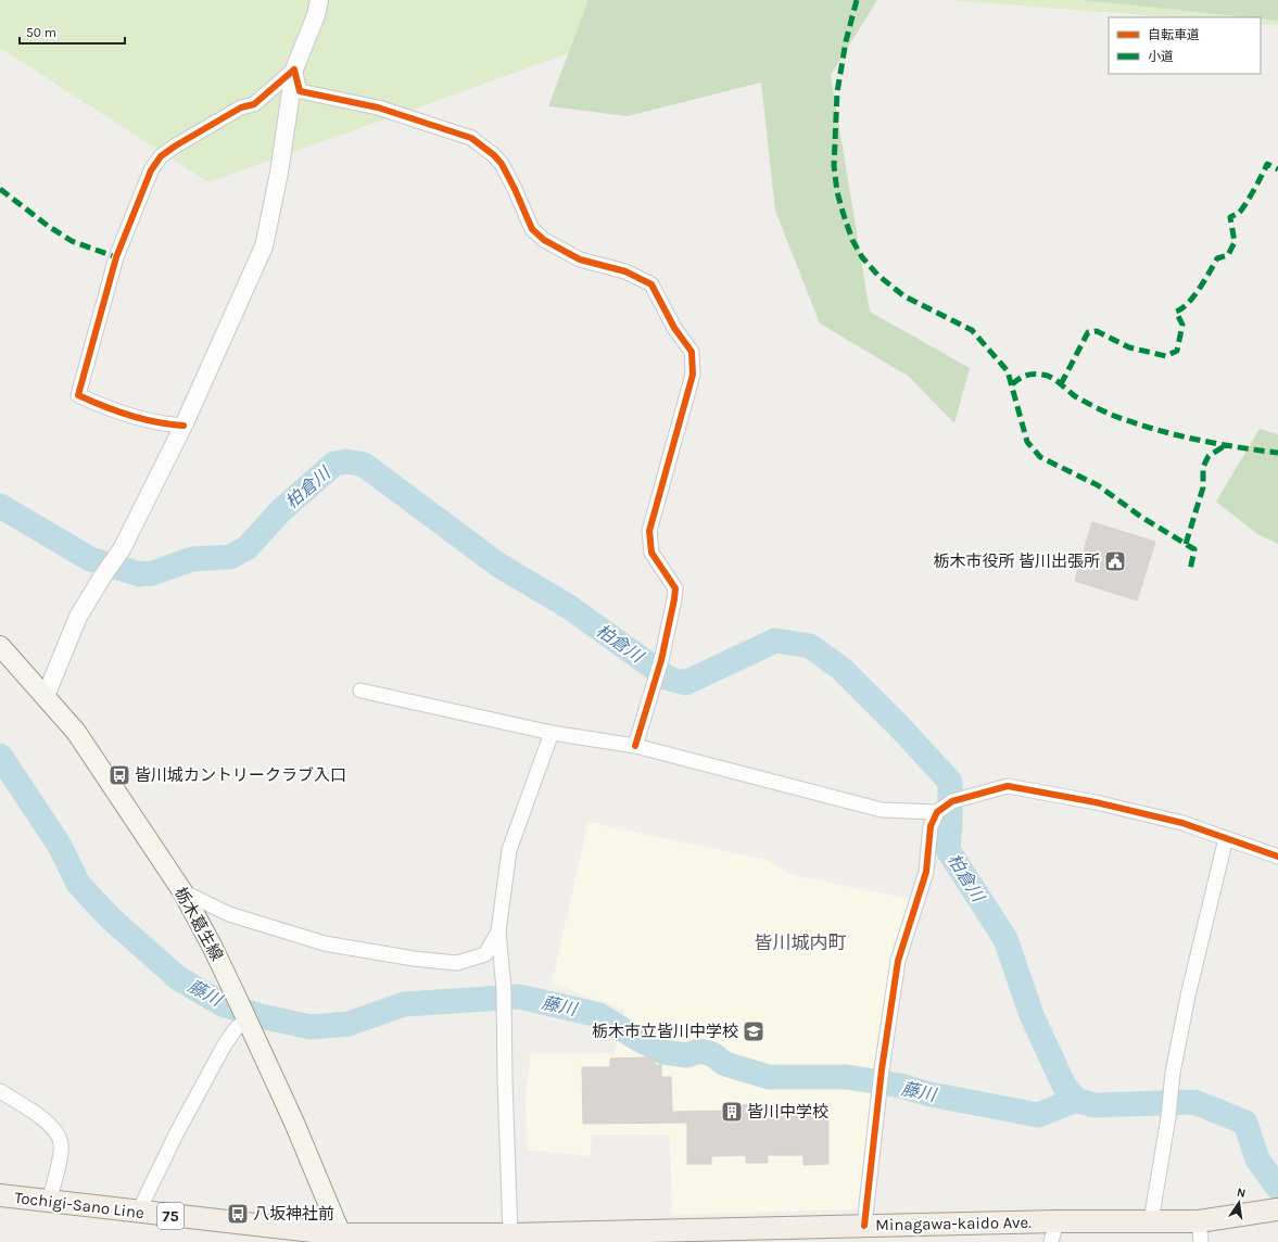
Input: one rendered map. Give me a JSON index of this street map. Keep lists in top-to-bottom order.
{
  "streets": {
    "main road": [
      "栃木葛生線",
      "Tochigi-Sano Line",
      "75",
      "Minagawa-kaido Ave."
    ]
  },
  "crossings": [
    ["栃木葛生線", "Tochigi-Sano Line"],
    ["栃木葛生線", "Minagawa-kaido Ave."],
    ["Tochigi-Sano Line", "Minagawa-kaido Ave."]
  ],
  "districts": ["皆川城内町"],
  "water": ["柏倉川", "藤川"],
  "places": {
    "public building": ["栃木市役所 皆川出張所"],
    "bus stop": ["皆川城カントリークラブ入口", "八坂神社前"],
    "school or university": ["栃木市立皆川中学校"],
    "building": ["皆川中学校"]
  },
  "legend": ["自転車道", "小道"],
  "scale_bar": "50 m",
  "north": "top"
}
